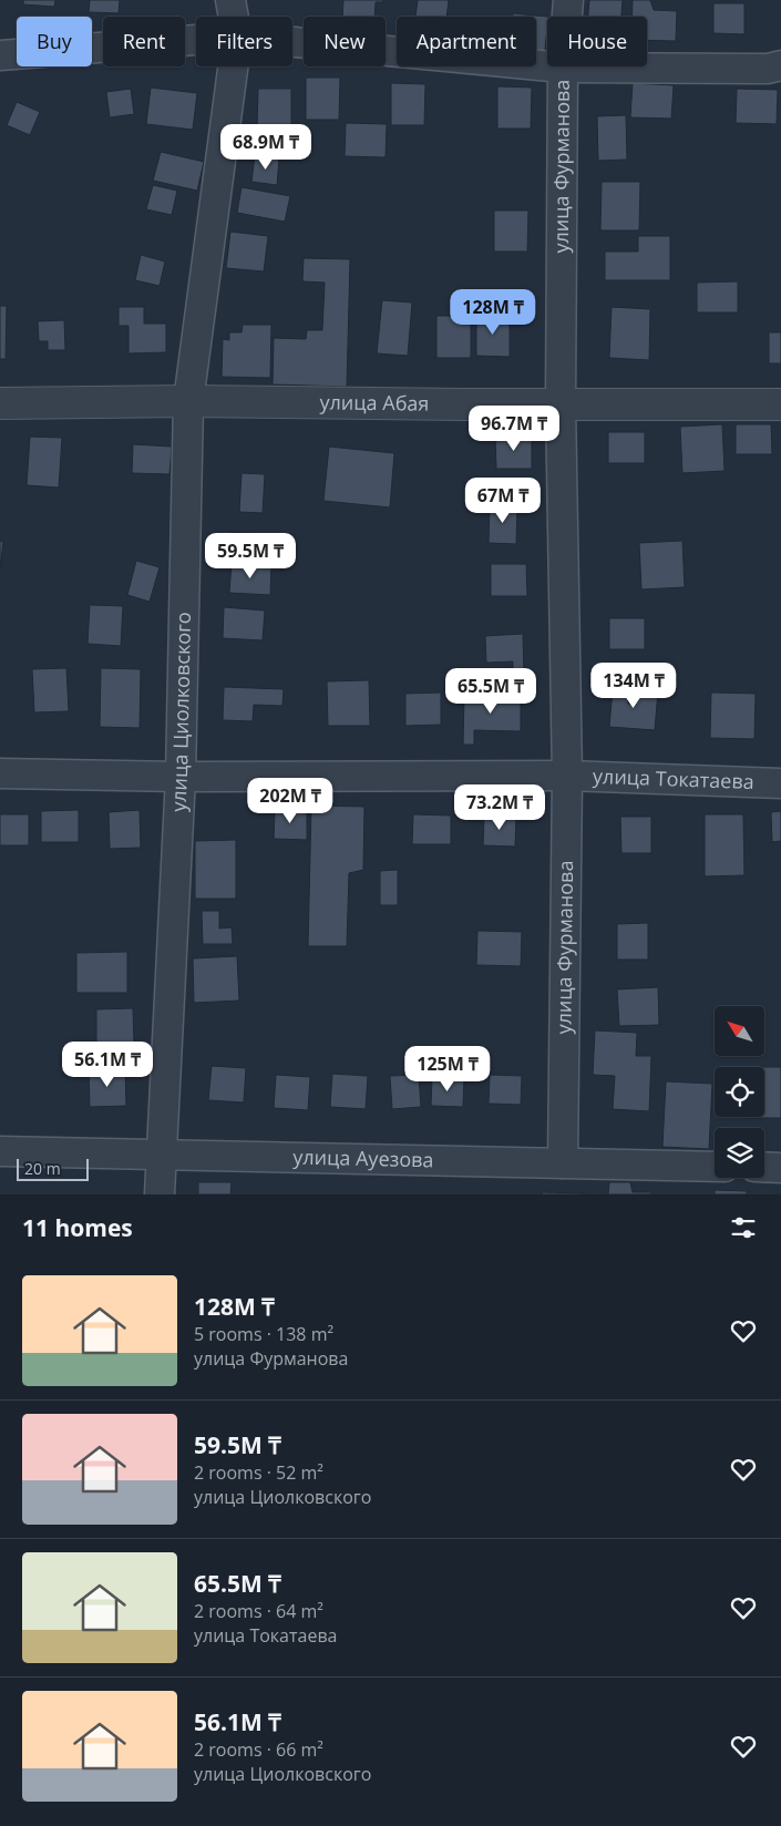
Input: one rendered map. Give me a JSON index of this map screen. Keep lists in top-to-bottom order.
{
  "streets": {
    "street": [
      "улица Фурманова",
      "улица Абая",
      "улица Циолковского",
      "улица Токатаева",
      "улица Ауезова"
    ]
  },
  "crossings": [
    ["улица Фурманова", "улица Абая"],
    ["улица Фурманова", "улица Токатаева"],
    ["улица Фурманова", "улица Ауезова"],
    ["улица Абая", "улица Циолковского"],
    ["улица Циолковского", "улица Токатаева"],
    ["улица Циолковского", "улица Ауезова"]
  ],
  "scale_bar": "20 m",
  "north": "top left",
  "page": {
    "chip": [
      "Buy",
      "Rent",
      "Filters",
      "New",
      "Apartment",
      "House"
    ],
    "price": [
      "68.9M ₸",
      "128M ₸",
      "96.7M ₸",
      "67M ₸",
      "59.5M ₸",
      "134M ₸",
      "65.5M ₸",
      "202M ₸",
      "73.2M ₸",
      "56.1M ₸",
      "125M ₸"
    ],
    "scale": "20 m",
    "heading": "11 homes",
    "list": [
      {
        "name": "128M ₸",
        "note": "5 rooms · 138 m² · улица Фурманова"
      },
      {
        "name": "59.5M ₸",
        "note": "2 rooms · 52 m² · улица Циолковского"
      },
      {
        "name": "65.5M ₸",
        "note": "2 rooms · 64 m² · улица Токатаева"
      },
      {
        "name": "56.1M ₸",
        "note": "2 rooms · 66 m² · улица Циолковского"
      }
    ]
  }
}
